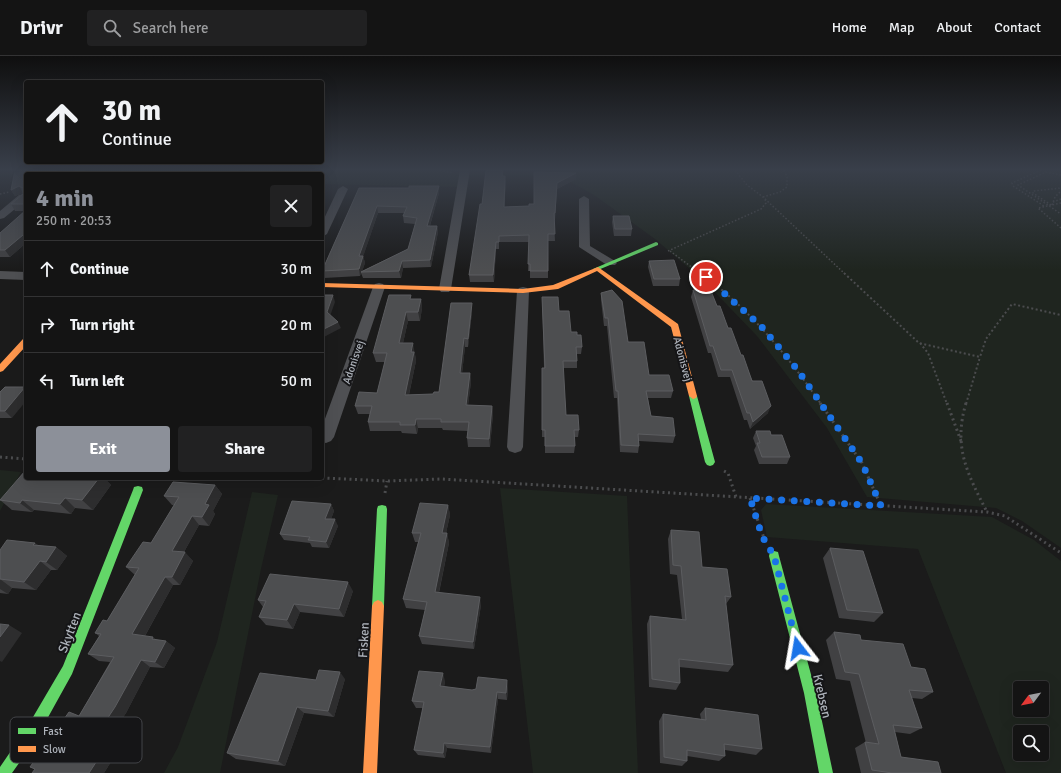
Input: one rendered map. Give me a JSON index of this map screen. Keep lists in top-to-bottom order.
{
  "streets": {
    "street": [
      "Adonisvej",
      "Skytten",
      "Fisken",
      "Krebsen"
    ]
  },
  "legend": ["Fast", "Slow"],
  "north": "bottom left",
  "page": {
    "header": "Drivr",
    "search": "Search here",
    "nav": [
      "Home",
      "Map",
      "About",
      "Contact"
    ],
    "turn": ["30 m", "Continue"],
    "heading": ["4 min", "250 m · 20:53"],
    "list": [
      {
        "name": "Continue",
        "value": "30 m"
      },
      {
        "name": "Turn right",
        "value": "20 m"
      },
      {
        "name": "Turn left",
        "value": "50 m"
      }
    ],
    "buttons": ["Exit", "Share"]
  }
}
